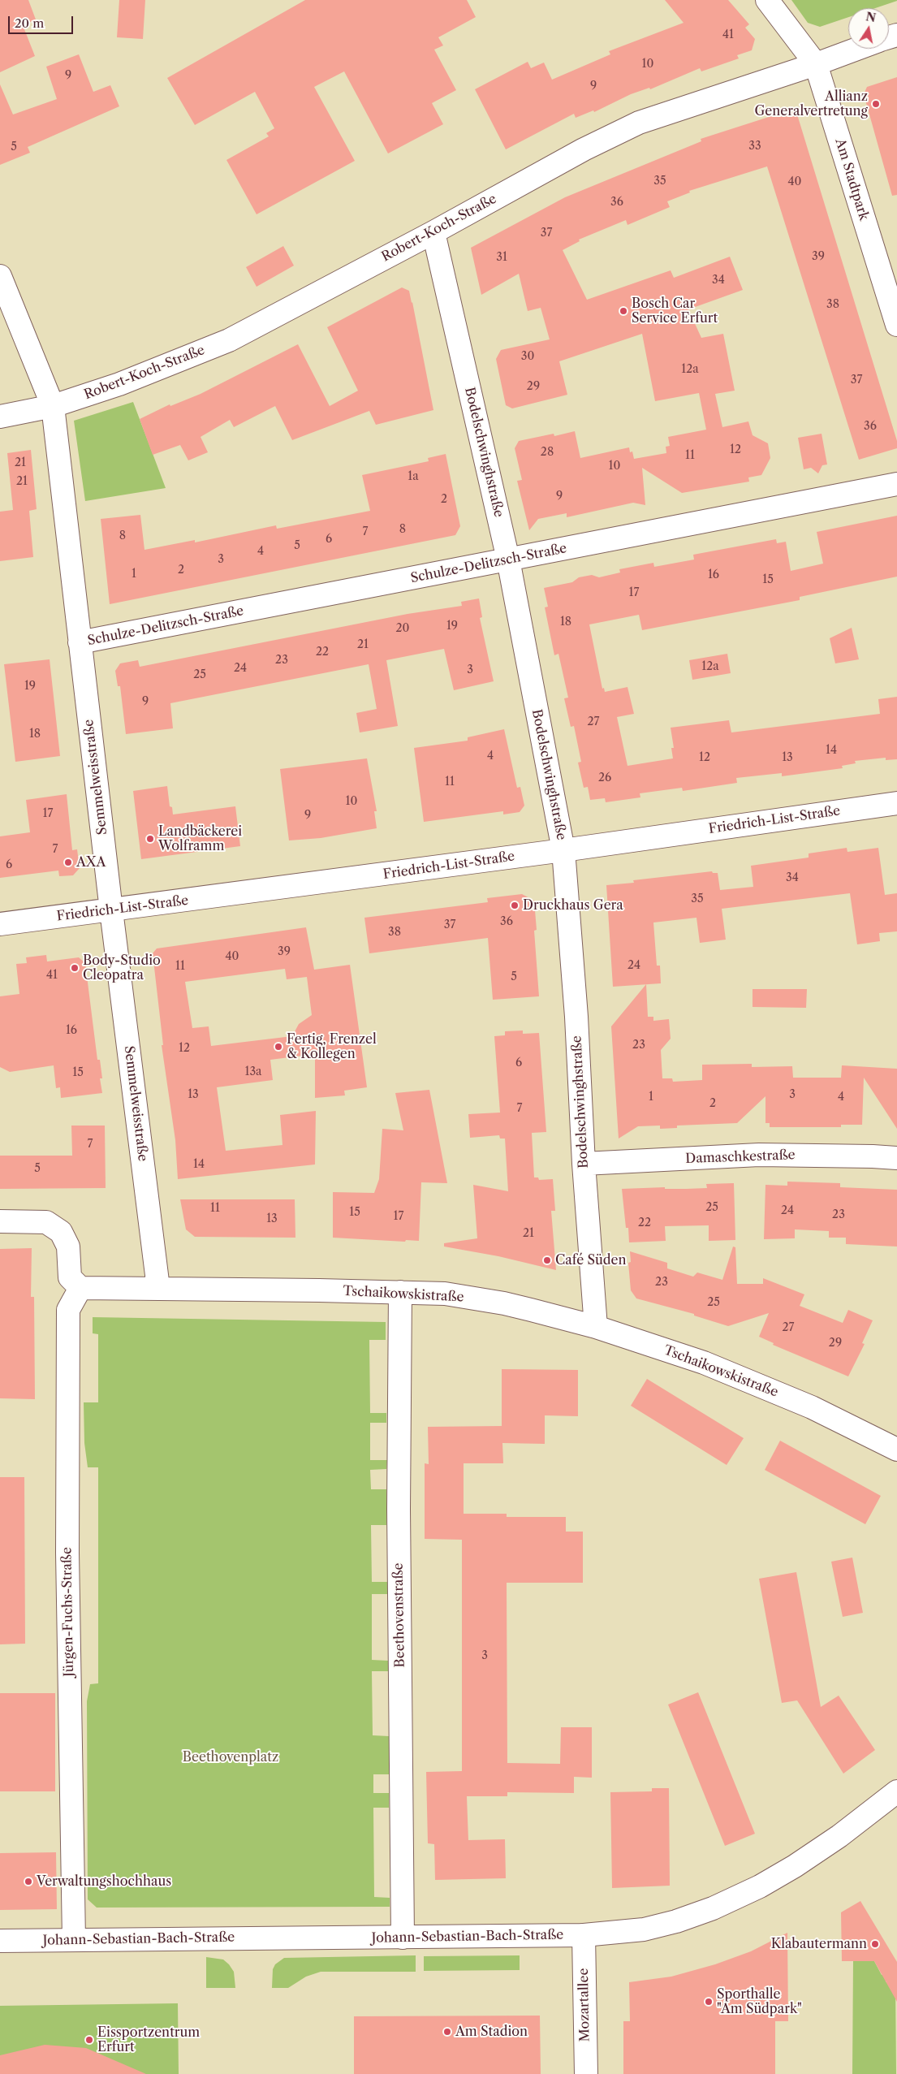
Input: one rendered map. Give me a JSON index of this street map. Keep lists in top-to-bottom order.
{
  "streets": {
    "street": [
      "Am Stadtpark",
      "Robert-Koch-Straße",
      "Bodelschwinghstraße",
      "Schulze-Delitzsch-Straße",
      "Semmelweisstraße",
      "Friedrich-List-Straße",
      "Damaschkestraße",
      "Tschaikowskistraße",
      "Jürgen-Fuchs-Straße",
      "Beethovenstraße",
      "Johann-Sebastian-Bach-Straße",
      "Mozartallee"
    ]
  },
  "crossings": [
    ["Am Stadtpark", "Robert-Koch-Straße"],
    ["Robert-Koch-Straße", "Bodelschwinghstraße"],
    ["Robert-Koch-Straße", "Semmelweisstraße"],
    ["Bodelschwinghstraße", "Schulze-Delitzsch-Straße"],
    ["Bodelschwinghstraße", "Friedrich-List-Straße"],
    ["Bodelschwinghstraße", "Damaschkestraße"],
    ["Bodelschwinghstraße", "Tschaikowskistraße"],
    ["Schulze-Delitzsch-Straße", "Semmelweisstraße"],
    ["Semmelweisstraße", "Friedrich-List-Straße"],
    ["Semmelweisstraße", "Tschaikowskistraße"],
    ["Tschaikowskistraße", "Jürgen-Fuchs-Straße"],
    ["Tschaikowskistraße", "Beethovenstraße"],
    ["Jürgen-Fuchs-Straße", "Johann-Sebastian-Bach-Straße"],
    ["Beethovenstraße", "Johann-Sebastian-Bach-Straße"],
    ["Johann-Sebastian-Bach-Straße", "Mozartallee"]
  ],
  "parks": ["Beethovenplatz"],
  "places": [
    "Allianz Generalvertretung",
    "Bosch Car Service Erfurt",
    "Landbäckerei Wolframm",
    "AXA",
    "Druckhaus Gera",
    "Body-Studio Cleopatra",
    "Fertig, Frenzel & Kollegen",
    "Café Süden",
    "Verwaltungshochhaus",
    "Klabautermann",
    "Sporthalle \"Am Südpark\"",
    "Am Stadion",
    "Eissportzentrum Erfurt"
  ],
  "house_numbers": [
    "41",
    "10",
    "9",
    "9",
    "33",
    "5",
    "35",
    "40",
    "36",
    "37",
    "39",
    "31",
    "34",
    "38",
    "30",
    "12a",
    "37",
    "29",
    "36",
    "12",
    "28",
    "11",
    "21",
    "10",
    "1a",
    "21",
    "9",
    "2",
    "8",
    "7",
    "8",
    "6",
    "5",
    "4",
    "3",
    "2",
    "1",
    "16",
    "15",
    "17",
    "18",
    "19",
    "20",
    "21",
    "22",
    "23",
    "12a",
    "24",
    "3",
    "25",
    "19",
    "9",
    "27",
    "18",
    "14",
    "4",
    "12",
    "13",
    "26",
    "11",
    "10",
    "17",
    "9",
    "7",
    "6",
    "34",
    "35",
    "36",
    "37",
    "38",
    "39",
    "40",
    "24",
    "11",
    "41",
    "5",
    "16",
    "23",
    "12",
    "6",
    "13a",
    "15",
    "13",
    "3",
    "1",
    "4",
    "2",
    "7",
    "7",
    "14",
    "5",
    "25",
    "11",
    "24",
    "15",
    "23",
    "17",
    "13",
    "22",
    "21",
    "23",
    "25",
    "27",
    "29",
    "3"
  ],
  "scale_bar": "20 m",
  "north": "top"
}
